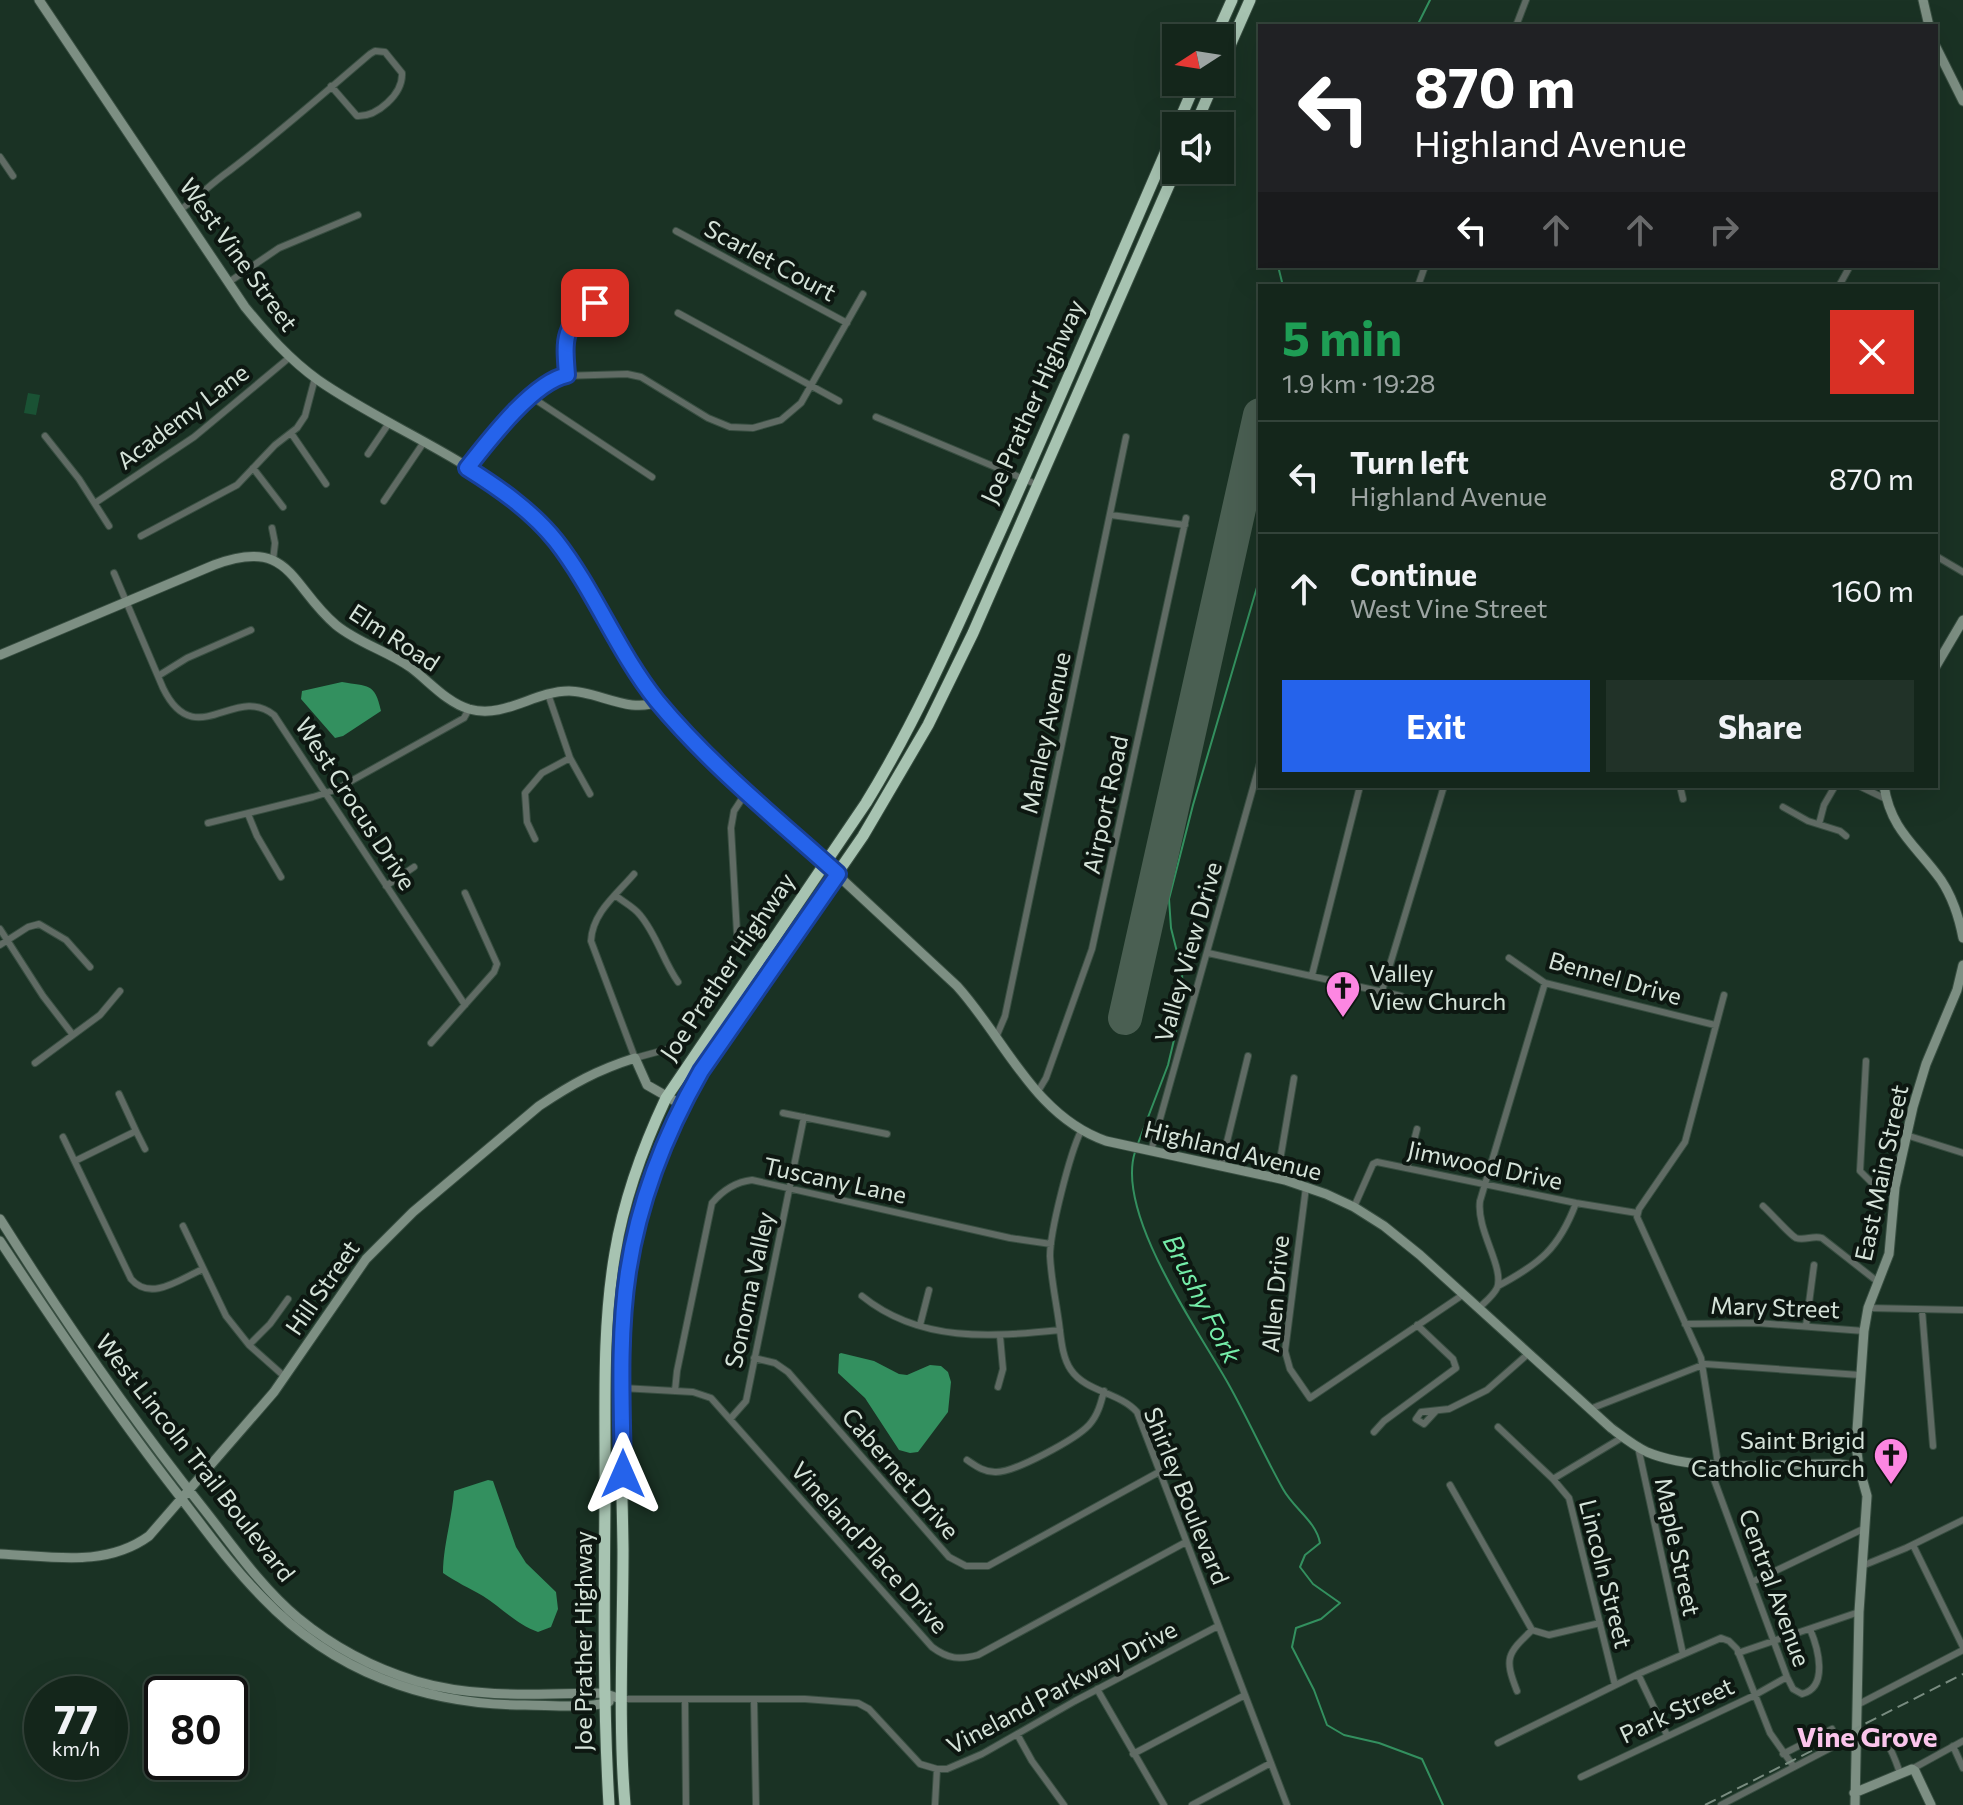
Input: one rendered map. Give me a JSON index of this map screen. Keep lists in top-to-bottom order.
{
  "streets": {
    "highway": ["Joe Prather Highway"],
    "main road": [
      "West Vine Street",
      "Elm Road",
      "Highland Avenue",
      "East Main Street",
      "Hill Street",
      "West Lincoln Trail Boulevard"
    ],
    "street": [
      "Scarlet Court",
      "Academy Lane",
      "Manley Avenue",
      "West Crocus Drive",
      "Airport Road",
      "Valley View Drive",
      "Bennel Drive",
      "Jimwood Drive",
      "Tuscany Lane",
      "Sonoma Valley",
      "Allen Drive",
      "Mary Street",
      "Cabernet Drive",
      "Shirley Boulevard",
      "Maple Street",
      "Vineland Place Drive",
      "Lincoln Street",
      "Central Avenue",
      "Vineland Parkway Drive",
      "Park Street"
    ]
  },
  "crossings": [
    ["West Vine Street", "Academy Lane"],
    ["West Vine Street", "Highland Avenue"],
    ["Joe Prather Highway", "Highland Avenue"],
    ["Joe Prather Highway", "West Lincoln Trail Boulevard"],
    ["Joe Prather Highway", "Vineland Place Drive"],
    ["Joe Prather Highway", "Vineland Parkway Drive"],
    ["Manley Avenue", "Airport Road"],
    ["Manley Avenue", "Highland Avenue"],
    ["Airport Road", "Highland Avenue"],
    ["Valley View Drive", "Highland Avenue"],
    ["Highland Avenue", "Jimwood Drive"],
    ["Highland Avenue", "East Main Street"],
    ["Highland Avenue", "Allen Drive"],
    ["Highland Avenue", "Shirley Boulevard"],
    ["Highland Avenue", "Maple Street"],
    ["Highland Avenue", "Central Avenue"],
    ["Jimwood Drive", "Central Avenue"],
    ["East Main Street", "Mary Street"],
    ["Tuscany Lane", "Sonoma Valley"],
    ["Tuscany Lane", "Shirley Boulevard"],
    ["Tuscany Lane", "Vineland Place Drive"],
    ["Hill Street", "West Lincoln Trail Boulevard"],
    ["Sonoma Valley", "Cabernet Drive"],
    ["Sonoma Valley", "Vineland Place Drive"],
    ["Mary Street", "Central Avenue"],
    ["West Lincoln Trail Boulevard", "Vineland Parkway Drive"],
    ["Cabernet Drive", "Shirley Boulevard"],
    ["Shirley Boulevard", "Vineland Place Drive"],
    ["Shirley Boulevard", "Vineland Parkway Drive"],
    ["Central Avenue", "Park Street"]
  ],
  "districts": ["Vine Grove"],
  "water": ["Brushy Fork"],
  "places": {
    "church": ["Valley View Church", "Saint Brigid Catholic Church"]
  },
  "north": "left",
  "page": {
    "turn": ["870 m", "Highland Avenue"],
    "heading": ["5 min", "1.9 km · 19:28"],
    "list": [
      {
        "name": "Turn left",
        "note": "Highland Avenue",
        "value": "870 m"
      },
      {
        "name": "Continue",
        "note": "West Vine Street",
        "value": "160 m"
      }
    ],
    "buttons": ["Exit", "Share"],
    "speed": "77 km/h",
    "limit": "80"
  }
}
